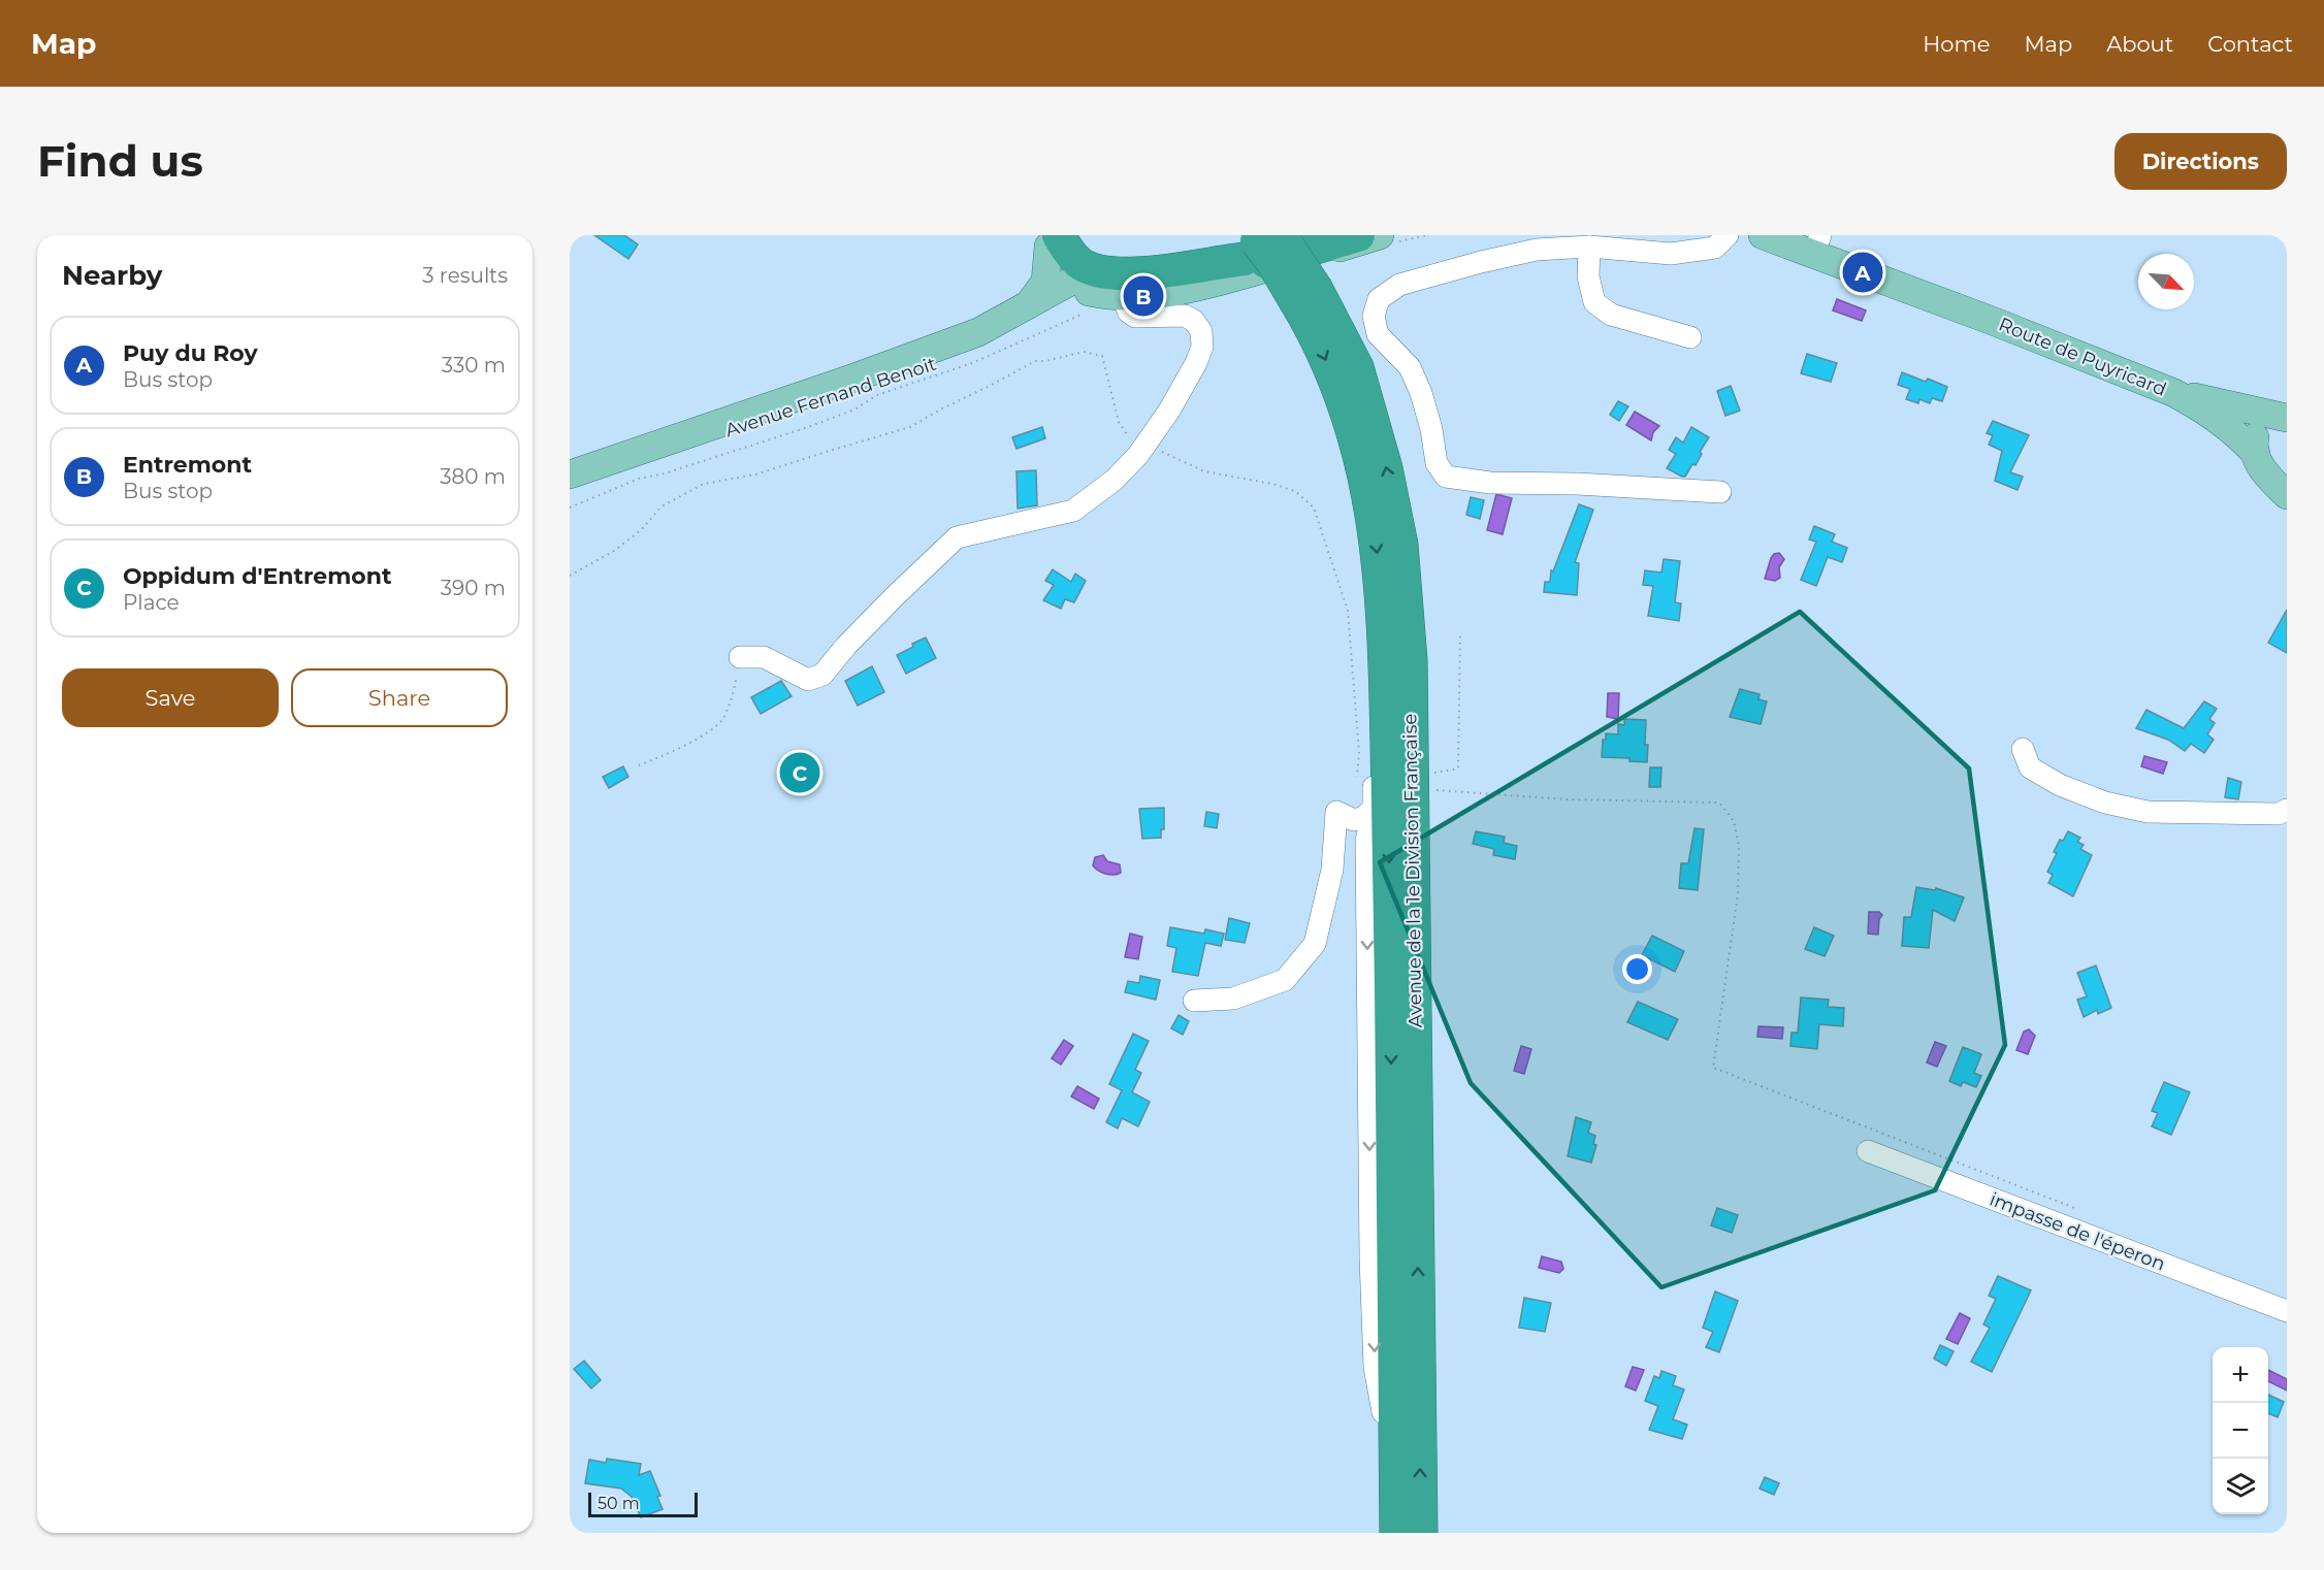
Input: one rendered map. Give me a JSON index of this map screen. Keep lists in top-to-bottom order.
{
  "streets": {
    "highway": ["Avenue de la 1e Division Française"],
    "main road": ["Route de Puyricard", "Avenue Fernand Benoit"],
    "street": ["impasse de l'éperon"]
  },
  "scale_bar": "50 m",
  "north": "bottom right",
  "page": {
    "header": "Map",
    "nav": [
      "Home",
      "Map",
      "About",
      "Contact"
    ],
    "buttons": [
      "Directions",
      ["Save", "Share"]
    ],
    "title": "Find us",
    "heading": ["Nearby", "3 results"],
    "pins": ["A", "B", "C"],
    "list": [
      {
        "mark": "A",
        "name": "Puy du Roy",
        "note": "Bus stop",
        "value": "330 m"
      },
      {
        "mark": "B",
        "name": "Entremont",
        "note": "Bus stop",
        "value": "380 m"
      },
      {
        "mark": "C",
        "name": "Oppidum d'Entremont",
        "note": "Place",
        "value": "390 m"
      }
    ],
    "map_buttons": ["+", "−"],
    "scale": "50 m"
  }
}
